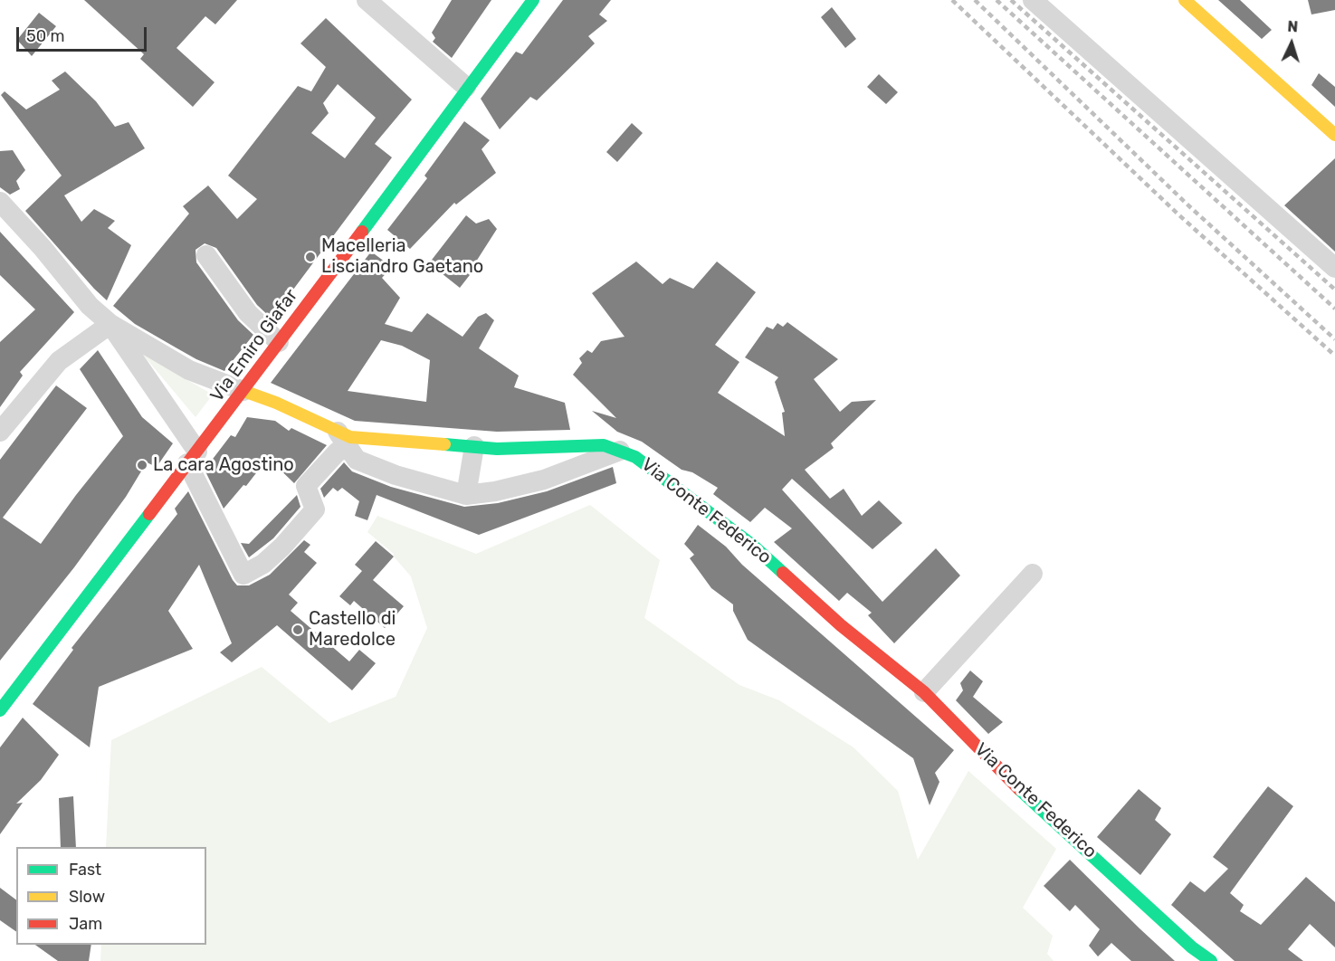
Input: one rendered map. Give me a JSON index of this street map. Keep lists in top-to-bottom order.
{
  "streets": {
    "street": ["Via Emiro Giafar", "Via Conte Federico"]
  },
  "crossings": [
    ["Via Emiro Giafar", "Via Conte Federico"]
  ],
  "places": ["Macelleria Lisciandro Gaetano", "La cara Agostino", "Castello di Maredolce"],
  "legend": ["Fast", "Slow", "Jam"],
  "scale_bar": "50 m",
  "north": "top"
}
